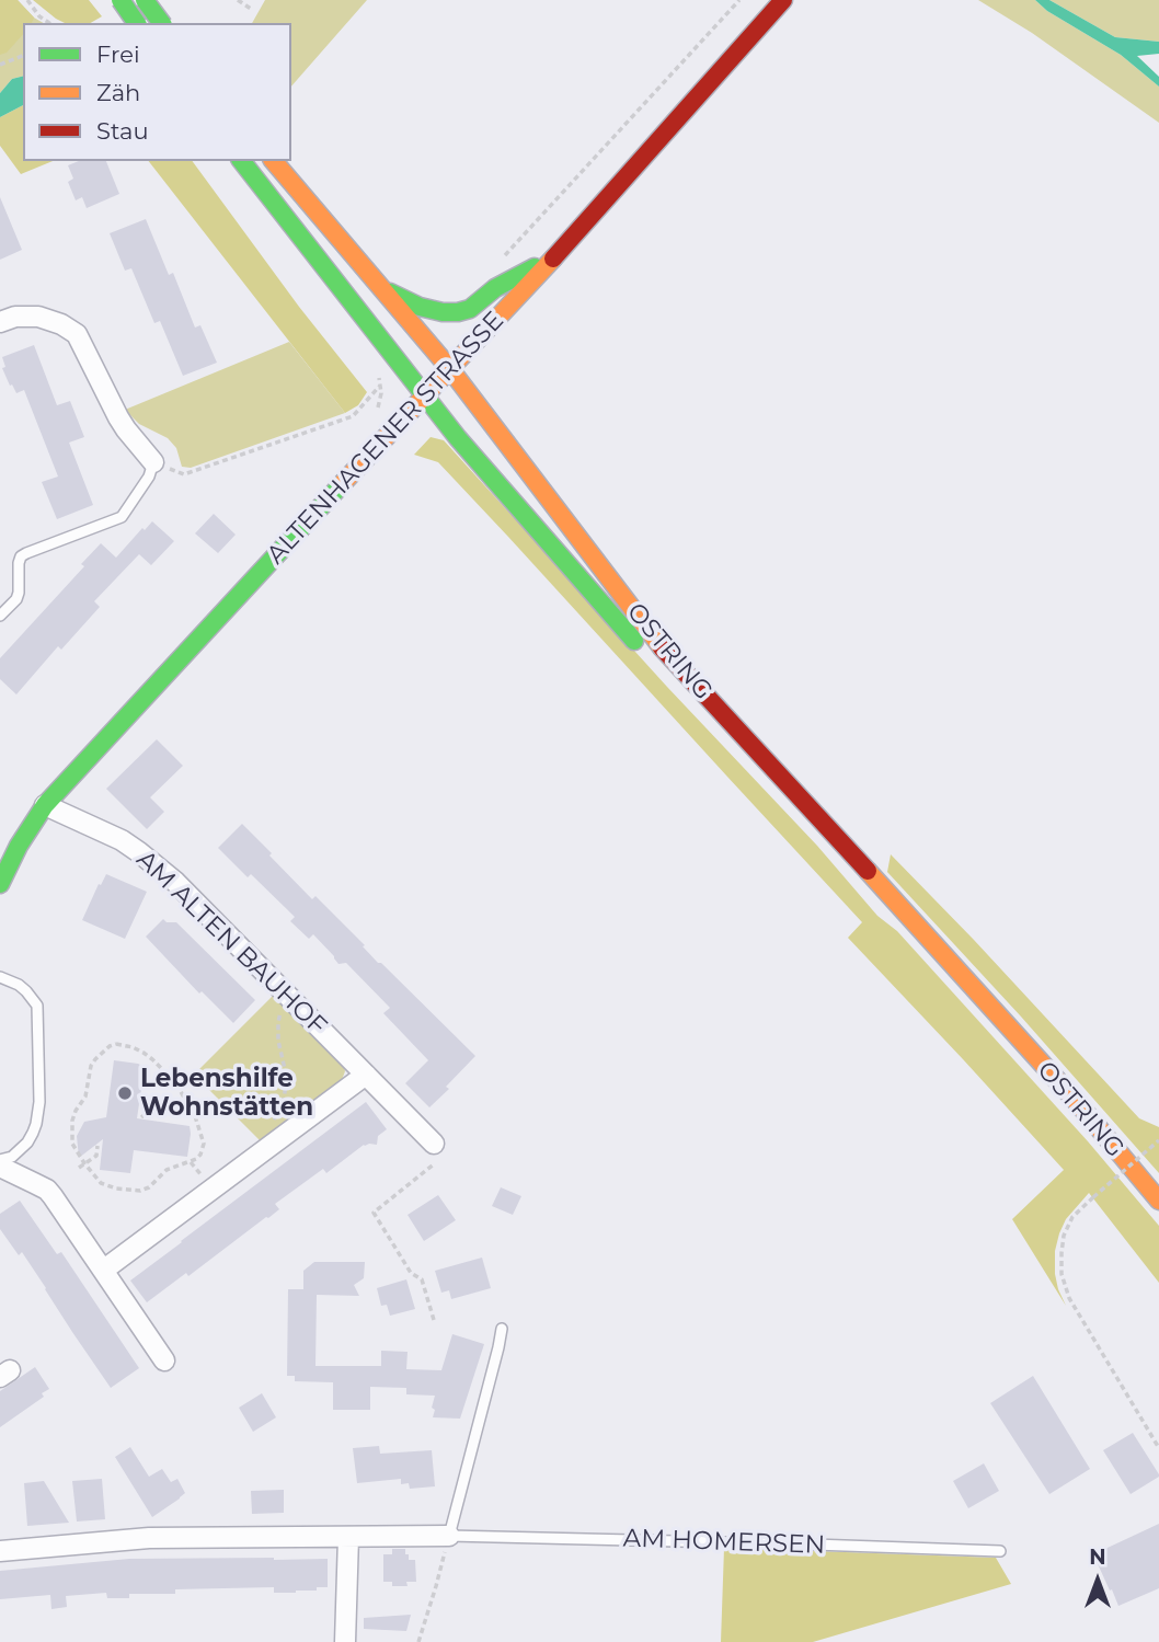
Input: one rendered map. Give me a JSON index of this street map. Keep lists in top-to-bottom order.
{
  "streets": {
    "main road": ["ALTENHAGENER STRASSE", "OSTRING"],
    "street": ["AM ALTEN BAUHOF", "AM HOMERSEN"]
  },
  "crossings": [
    ["ALTENHAGENER STRASSE", "OSTRING"],
    ["ALTENHAGENER STRASSE", "AM ALTEN BAUHOF"]
  ],
  "places": ["Lebenshilfe Wohnstätten"],
  "legend": ["Frei", "Zäh", "Stau"],
  "north": "top"
}
